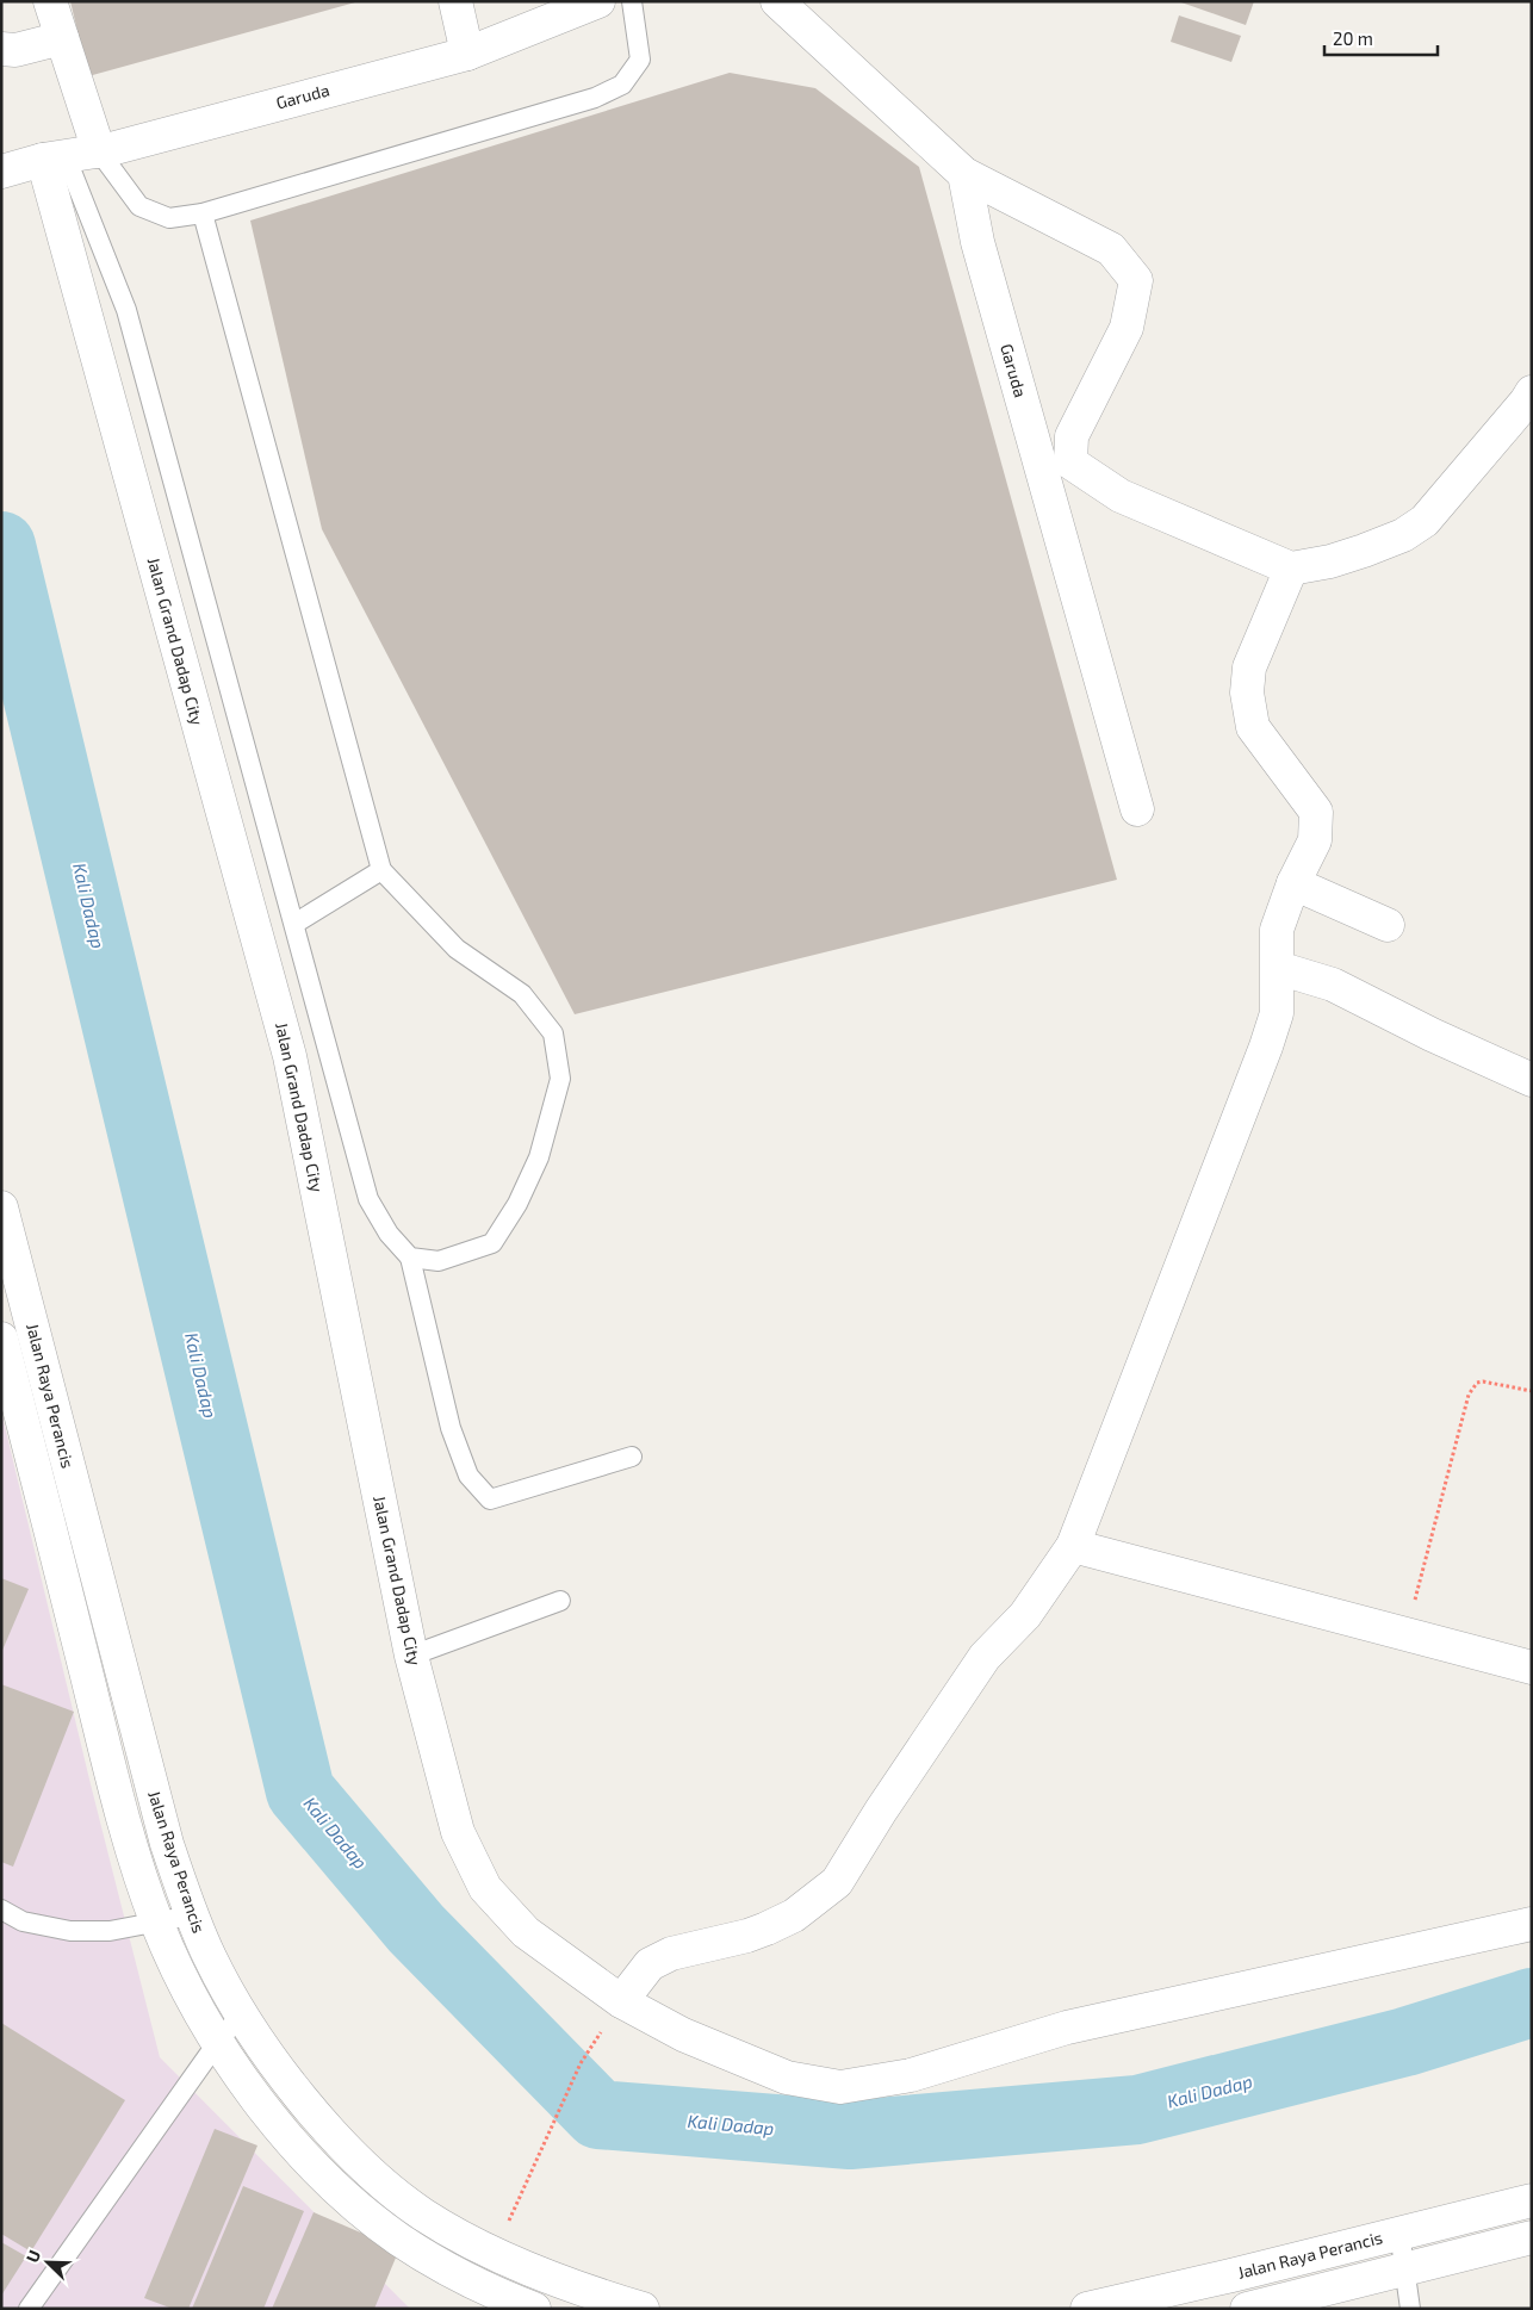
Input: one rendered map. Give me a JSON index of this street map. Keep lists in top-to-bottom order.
{
  "streets": {
    "street": ["Garuda", "Jalan Grand Dadap City", "Jalan Raya Perancis"]
  },
  "crossings": [
    ["Garuda", "Jalan Grand Dadap City"]
  ],
  "water": ["Kali Dadap"],
  "scale_bar": "20 m",
  "north": "top left"
}
